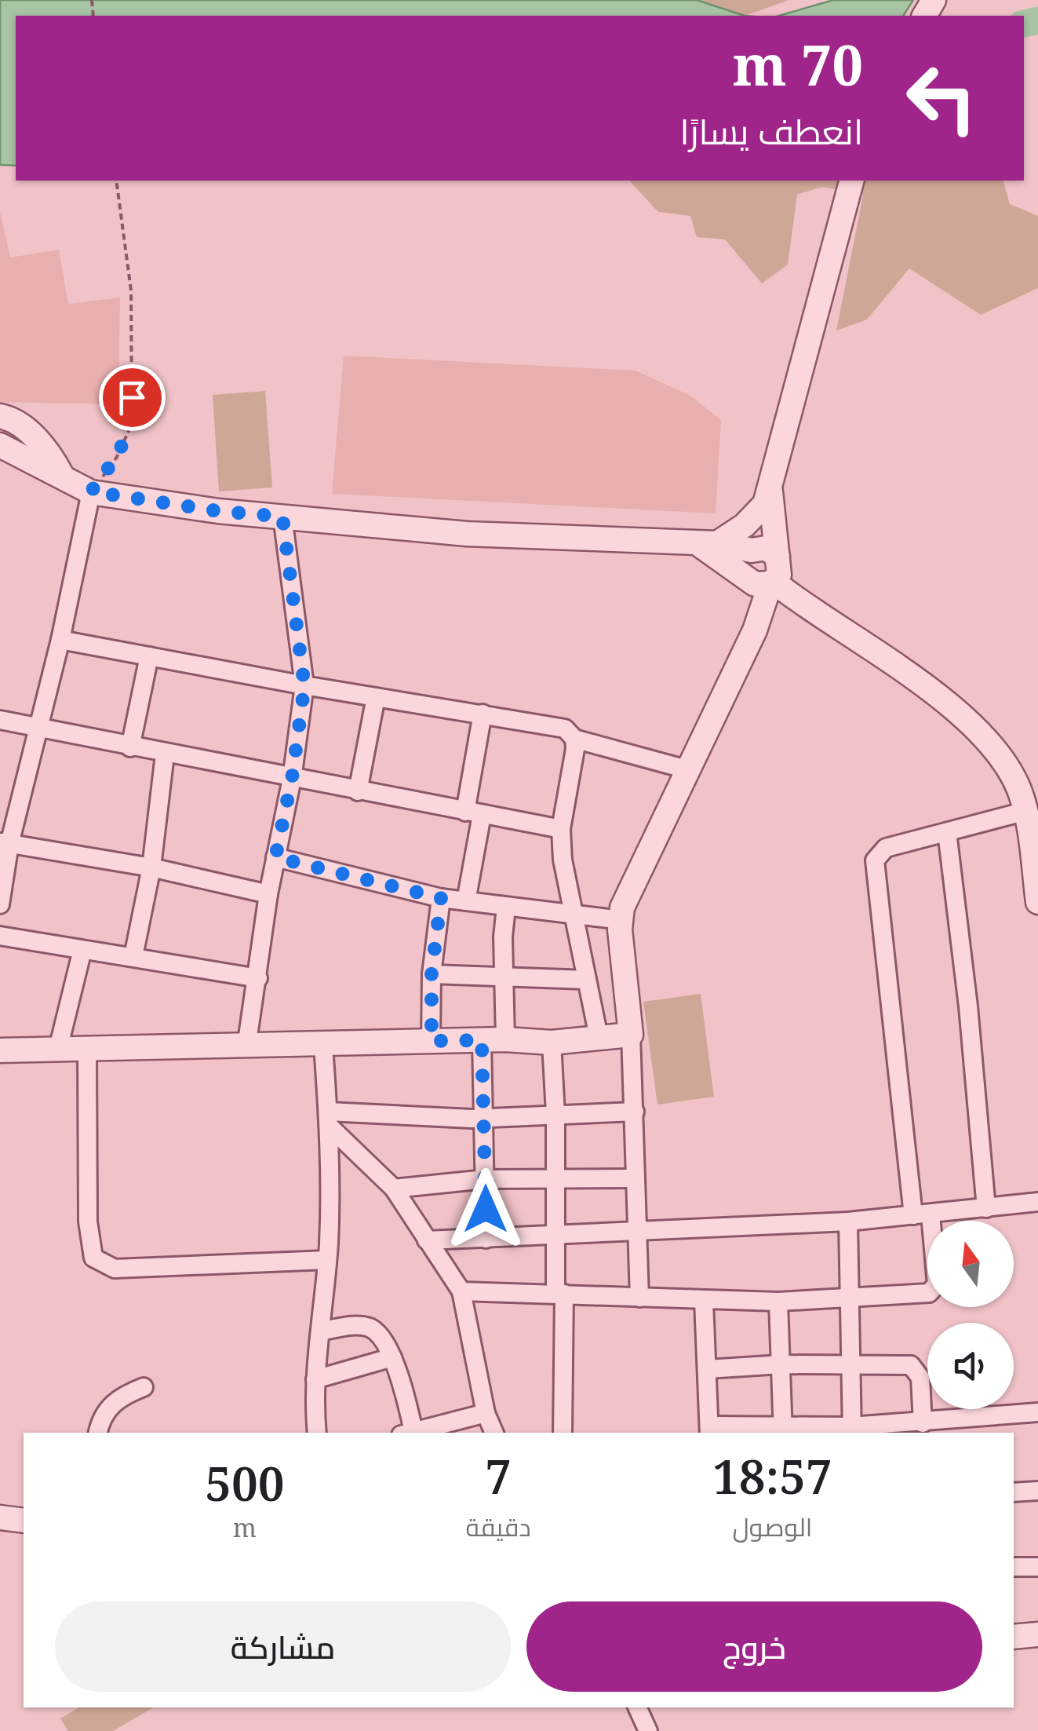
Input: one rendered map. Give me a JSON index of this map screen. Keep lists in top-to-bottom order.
{
  "north": "top",
  "page": {
    "turn": ["70 m", "انعطف يسارًا"],
    "eta": [
      "18:57",
      "الوصول",
      "7",
      "دقيقة",
      "500",
      "m"
    ],
    "buttons": ["خروج", "مشاركة"]
  }
}
